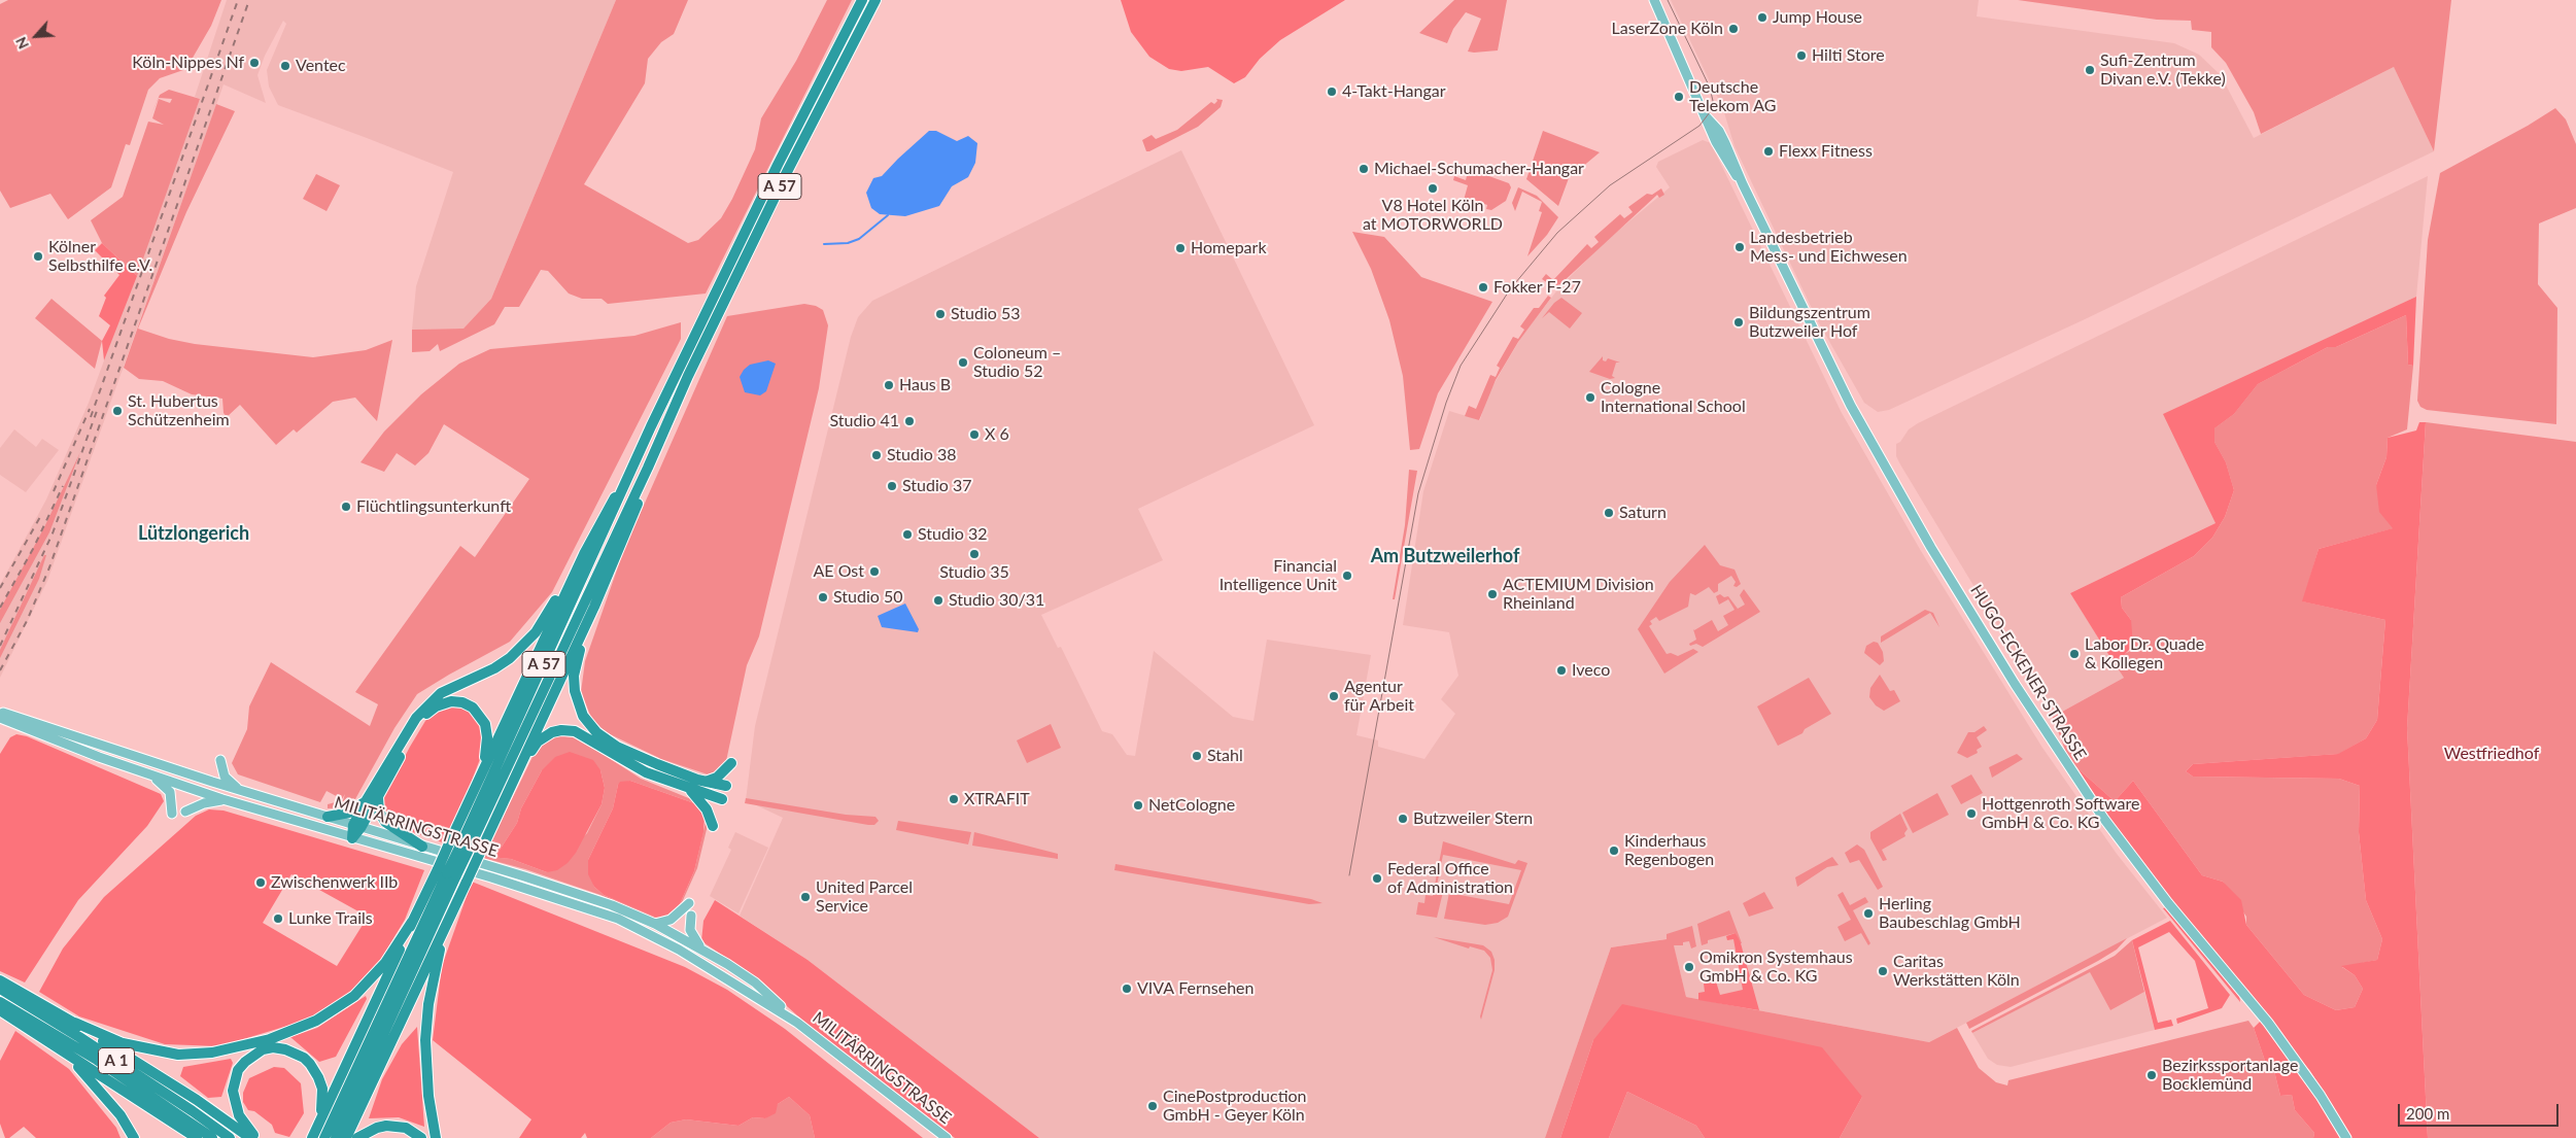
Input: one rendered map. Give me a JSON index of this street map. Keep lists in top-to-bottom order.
{
  "streets": {
    "highway": ["A 57", "A 1"],
    "main road": ["HUGO-ECKENER-STRASSE", "MILITÄRRINGSTRASSE"]
  },
  "districts": ["Lützlongerich", "Am Butzweilerhof"],
  "parks": ["Westfriedhof"],
  "places": [
    "Jump House",
    "LaserZone Köln",
    "Hilti Store",
    "Köln-Nippes Nf",
    "Ventec",
    "Sufi-Zentrum Divan e.V. (Tekke)",
    "4-Takt-Hangar",
    "Deutsche Telekom AG",
    "Flexx Fitness",
    "Michael-Schumacher-Hangar",
    "V8 Hotel Köln at MOTORWORLD",
    "Landesbetrieb Mess- und Eichwesen",
    "Homepark",
    "Kölner Selbsthilfe e.V.",
    "Fokker F-27",
    "Studio 53",
    "Bildungszentrum Butzweiler Hof",
    "Coloneum – Studio 52",
    "Haus B",
    "Cologne International School",
    "St. Hubertus Schützenheim",
    "Studio 41",
    "X 6",
    "Studio 38",
    "Studio 37",
    "Flüchtlingsunterkunft",
    "Saturn",
    "Studio 32",
    "Studio 35",
    "AE Ost",
    "Financial Intelligence Unit",
    "ACTEMIUM Division Rheinland",
    "Studio 50",
    "Studio 30/31",
    "Labor Dr. Quade & Kollegen",
    "Iveco",
    "Agentur für Arbeit",
    "Stahl",
    "XTRAFIT",
    "NetCologne",
    "Hottgenroth Software GmbH & Co. KG",
    "Butzweiler Stern",
    "Kinderhaus Regenbogen",
    "Federal Office of Administration",
    "Zwischenwerk IIb",
    "United Parcel Service",
    "Herling Baubeschlag GmbH",
    "Lunke Trails",
    "Omikron Systemhaus GmbH & Co. KG",
    "Caritas Werkstätten Köln",
    "VIVA Fernsehen",
    "Bezirkssportanlage Bocklemünd",
    "CinePostproduction GmbH - Geyer Köln"
  ],
  "scale_bar": "200 m",
  "north": "bottom left"
}
